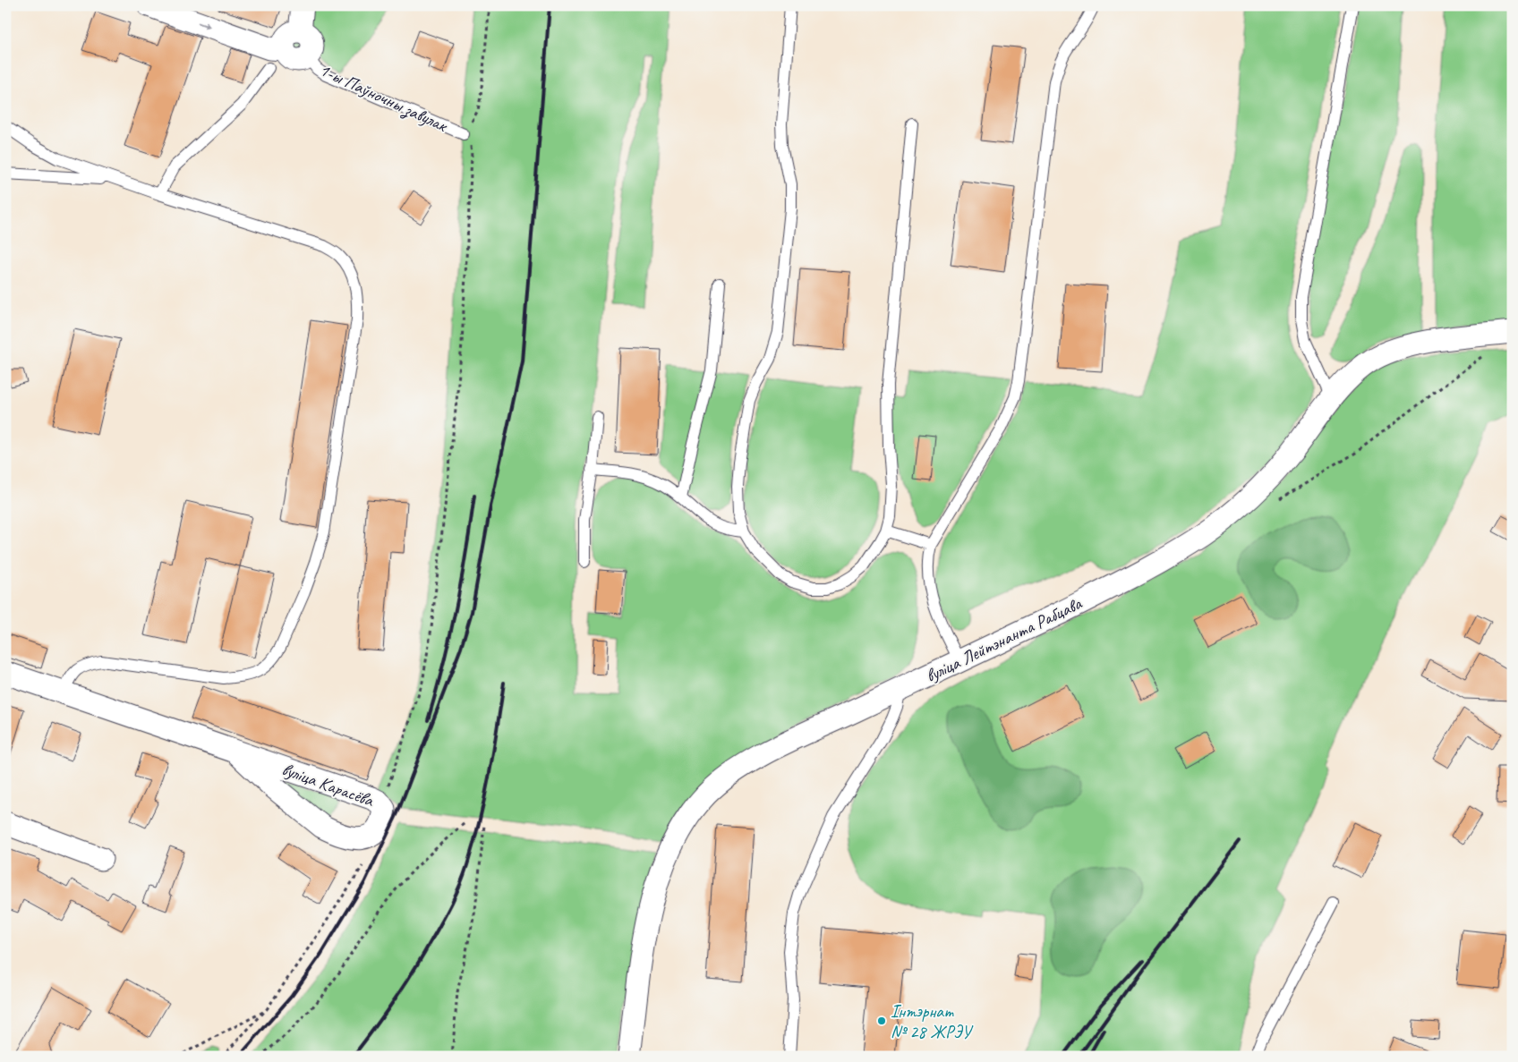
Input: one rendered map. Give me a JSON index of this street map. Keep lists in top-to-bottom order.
{
  "streets": {
    "street": ["1-ы Паўночны завулак", "вуліца Лейтэнанта Рабцава", "вуліца Карасёва"]
  },
  "one_way": ["1-ы Паўночны завулак"],
  "places": ["Інтэрнат № 28 ЖРЭУ"]
}
